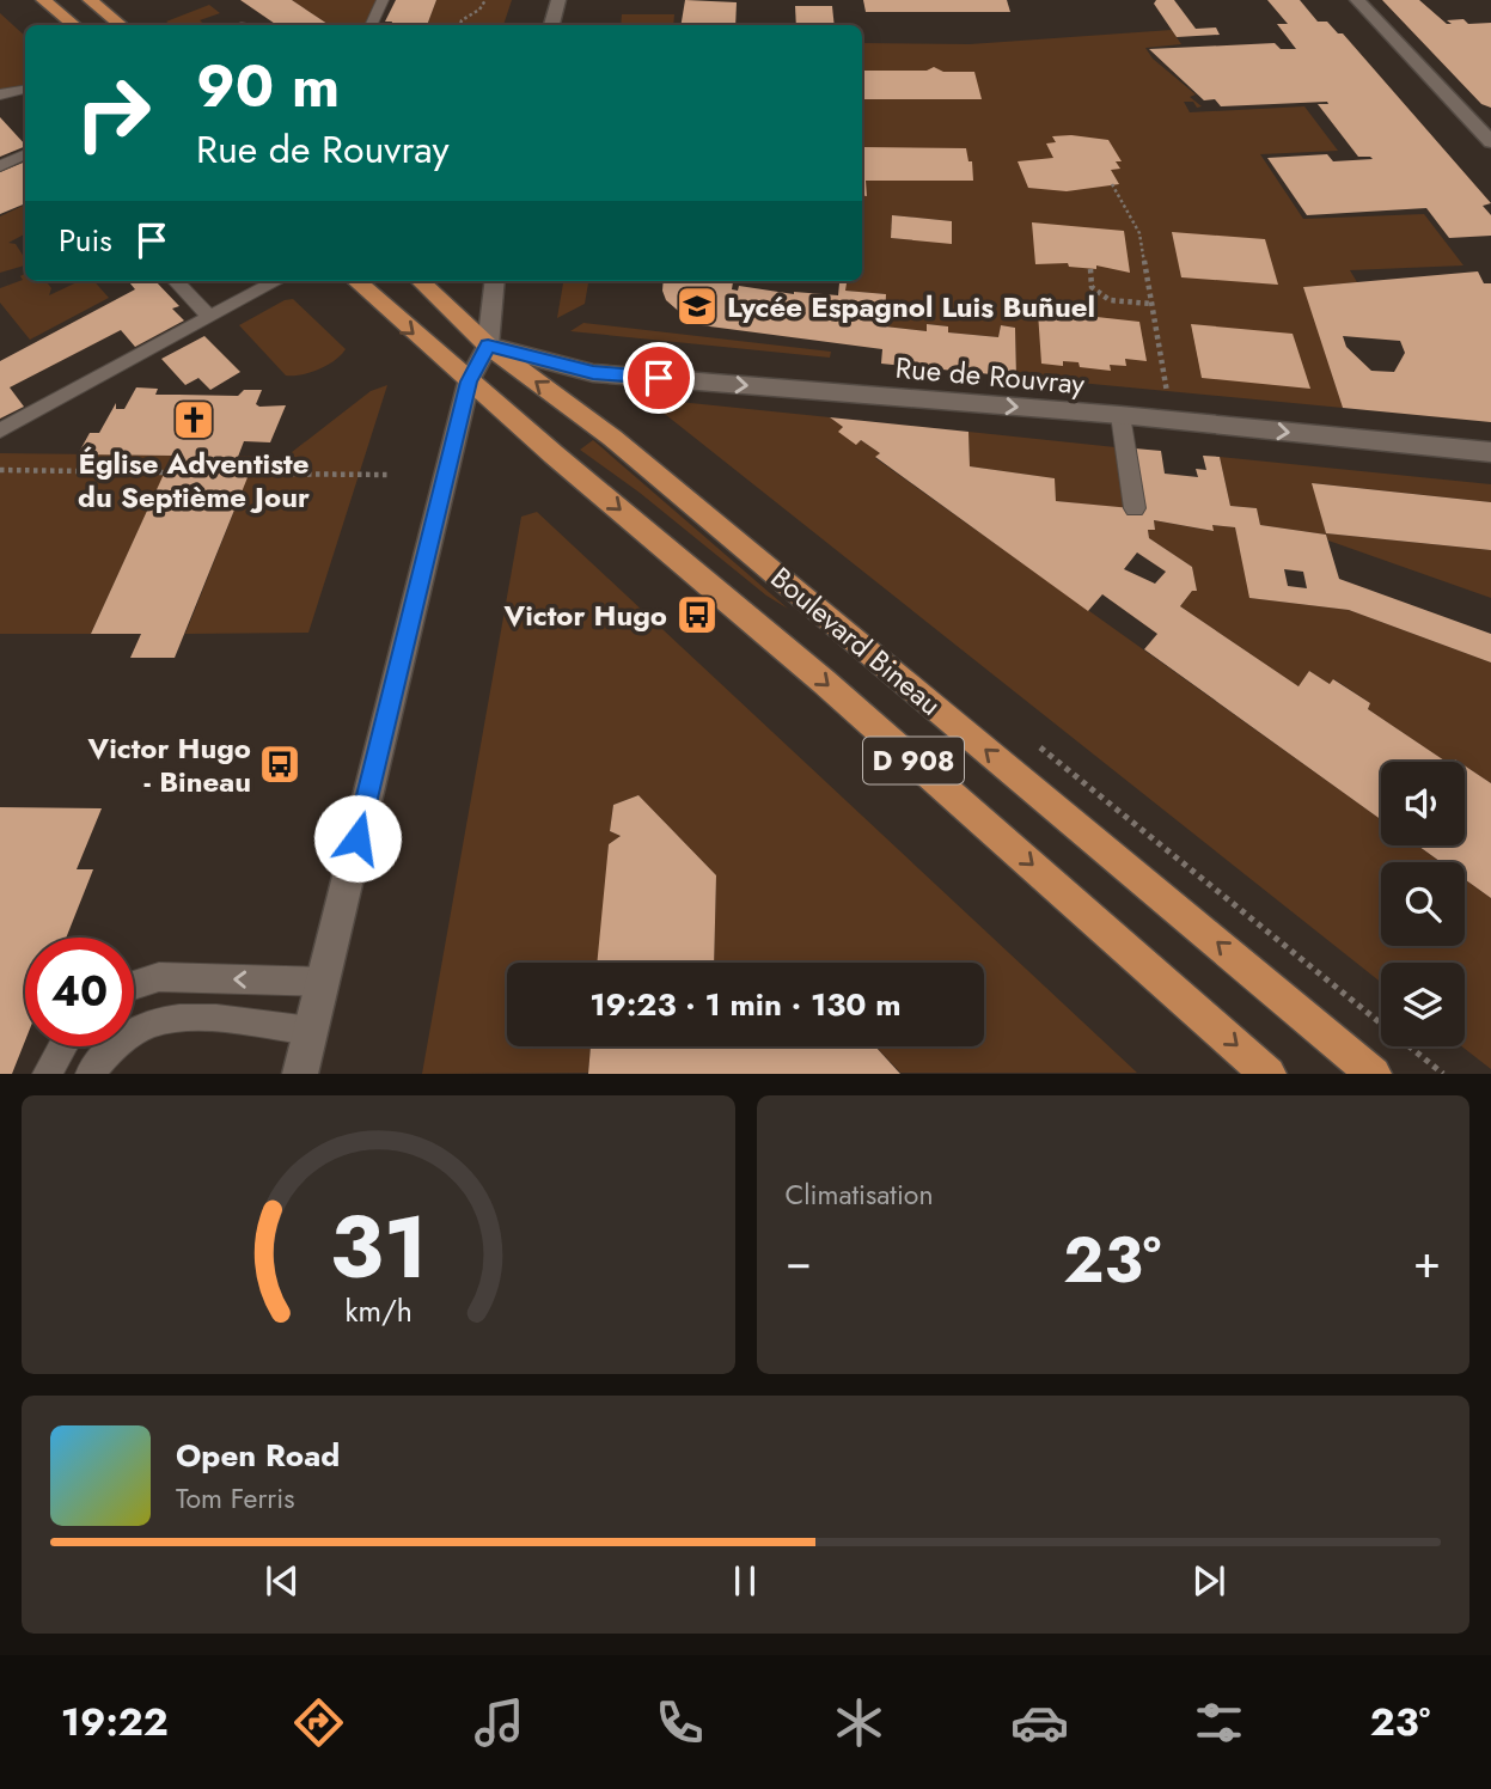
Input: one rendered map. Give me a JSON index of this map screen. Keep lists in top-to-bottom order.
{
  "streets": {
    "main road": ["Boulevard Bineau", "D 908"],
    "street": ["Rue de Rouvray"]
  },
  "crossings": [
    ["Rue de Rouvray", "Boulevard Bineau"]
  ],
  "one_way": ["Rue de Rouvray"],
  "places": {
    "school or university": ["Lycée Espagnol Luis Buñuel"],
    "church": ["Église Adventiste du Septième Jour"],
    "bus stop": ["Victor Hugo", "Victor Hugo - Bineau"]
  },
  "page": {
    "turn": ["90 m", "Rue de Rouvray"],
    "then": "Puis",
    "limit": "40",
    "trip": "19:23 · 1 min · 130 m",
    "tile": "Climatisation",
    "heat": ["−", "23°", "+"],
    "song": ["Open Road", "Tom Ferris"],
    "tabs": ["19:22", "23°"],
    "gauge": ["31", "km/h"]
  }
}
